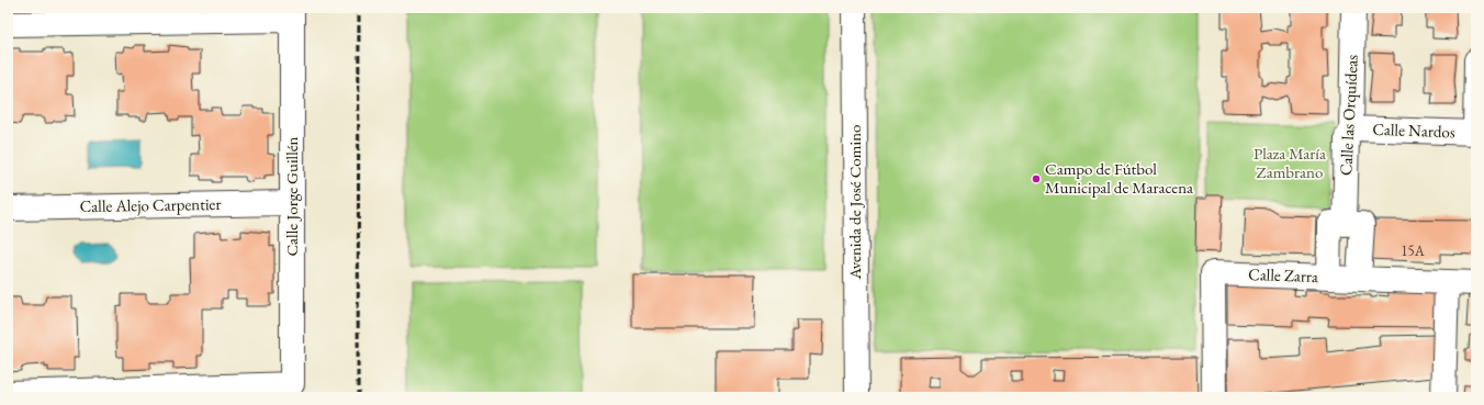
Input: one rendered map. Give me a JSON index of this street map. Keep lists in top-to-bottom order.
{
  "streets": {
    "street": [
      "Calle las Orquídeas",
      "Calle Nardos",
      "Calle Jorge Guillén",
      "Avenida de José Comino",
      "Calle Alejo Carpentier",
      "Calle Zarra"
    ]
  },
  "crossings": [
    ["Calle las Orquídeas", "Calle Nardos"],
    ["Calle Jorge Guillén", "Calle Alejo Carpentier"]
  ],
  "parks": ["Plaza María Zambrano"],
  "places": ["Campo de Fútbol Municipal de Maracena"],
  "house_numbers": ["15A"]
}
